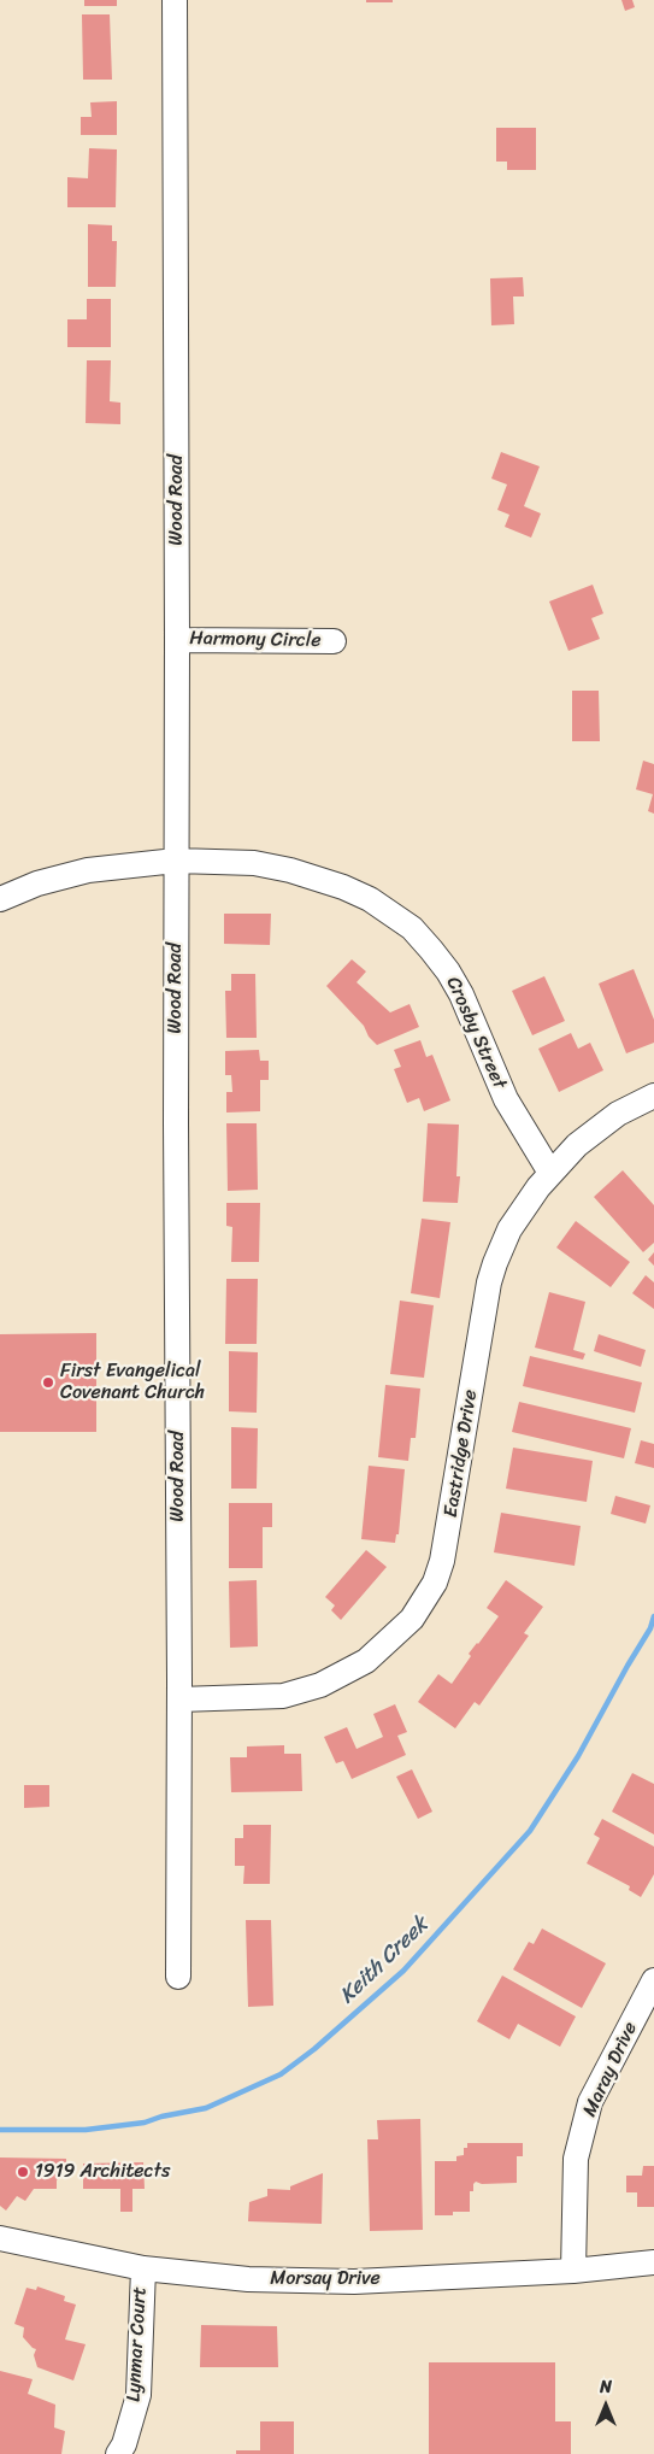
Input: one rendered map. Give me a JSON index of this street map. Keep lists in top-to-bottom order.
{
  "streets": {
    "street": [
      "Wood Road",
      "Harmony Circle",
      "Crosby Street",
      "Eastridge Drive",
      "Maray Drive",
      "Morsay Drive",
      "Lynmar Court"
    ]
  },
  "crossings": [
    ["Wood Road", "Harmony Circle"],
    ["Wood Road", "Crosby Street"],
    ["Wood Road", "Eastridge Drive"],
    ["Crosby Street", "Eastridge Drive"],
    ["Maray Drive", "Morsay Drive"],
    ["Morsay Drive", "Lynmar Court"]
  ],
  "water": ["Keith Creek"],
  "places": ["First Evangelical Covenant Church", "1919 Architects"],
  "north": "top"
}
